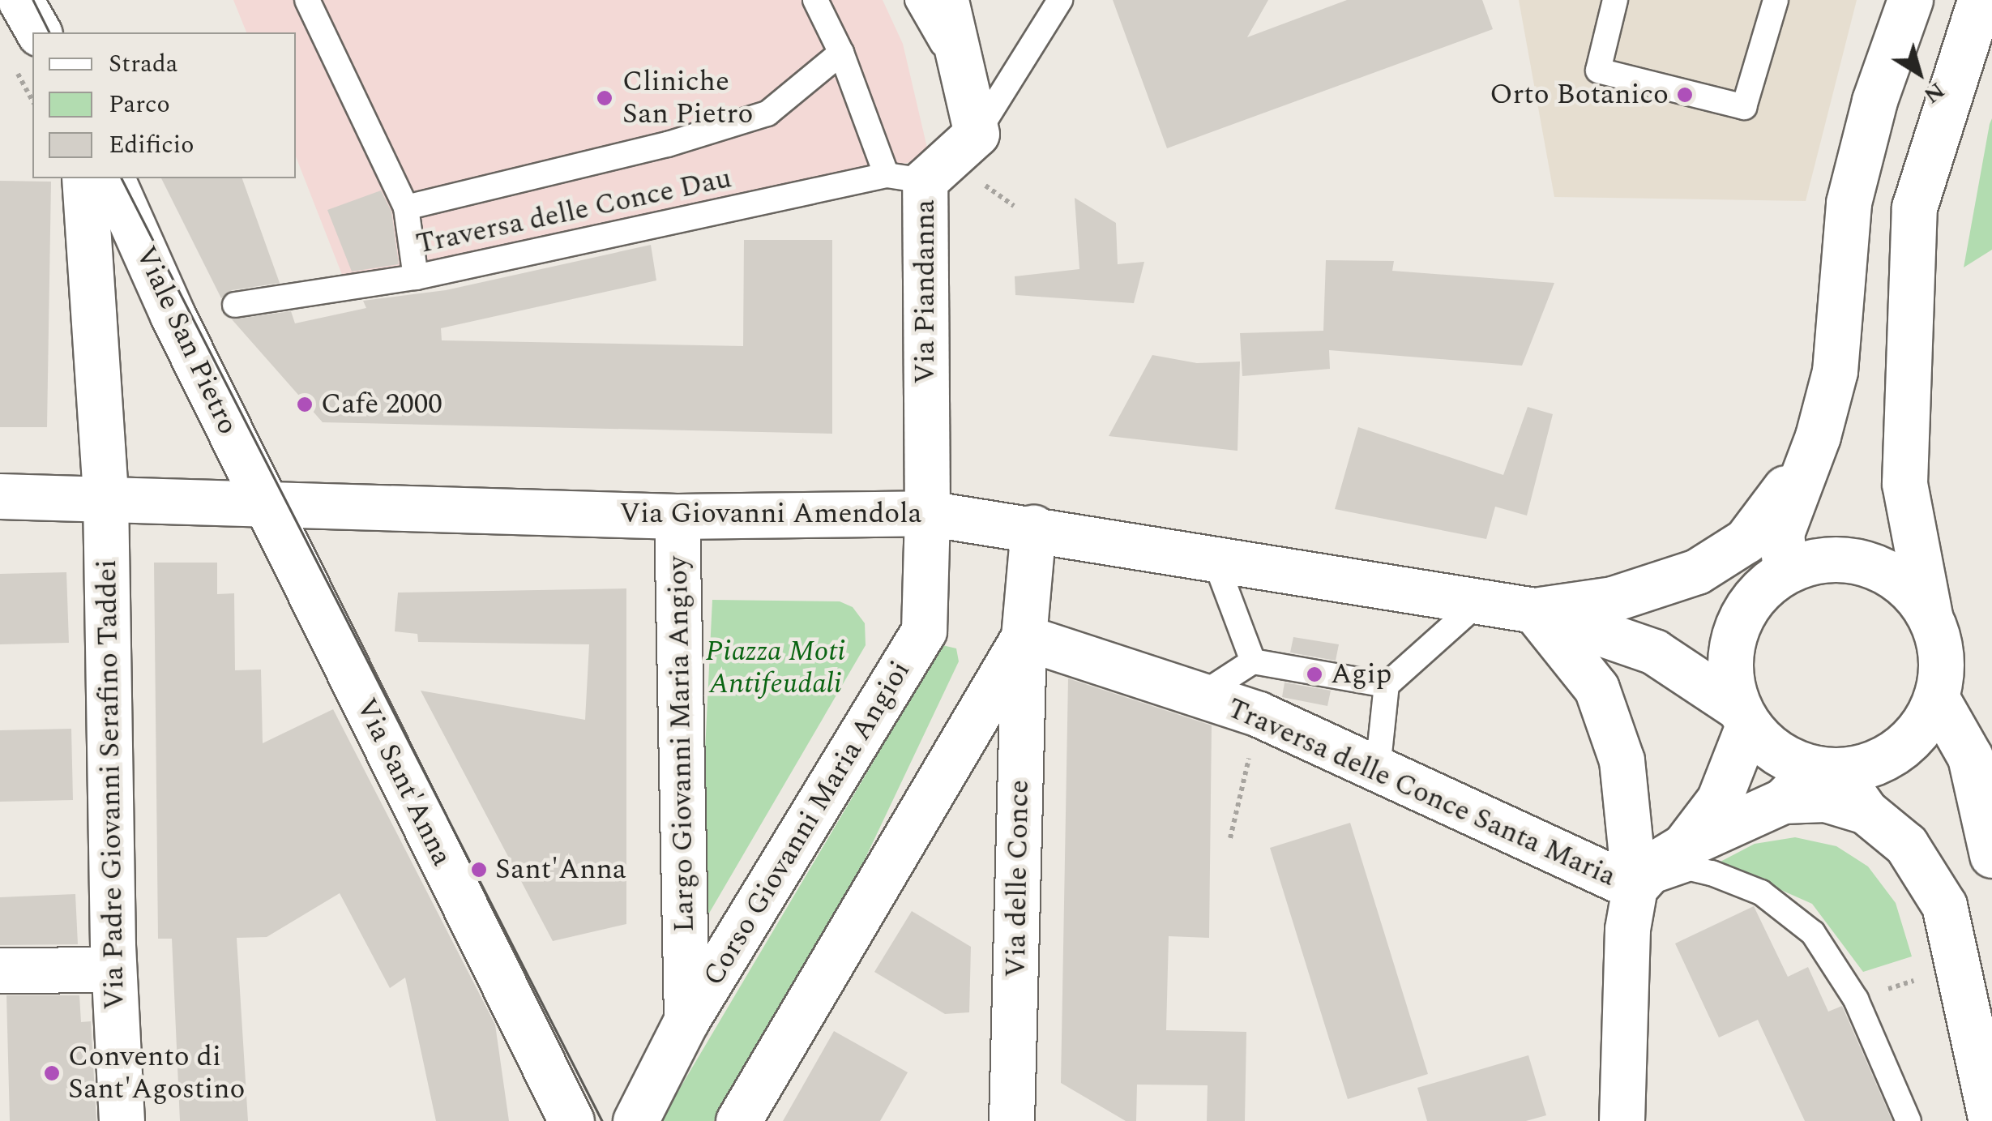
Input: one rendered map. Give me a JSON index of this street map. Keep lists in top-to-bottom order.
{
  "streets": {
    "street": [
      "Via Piandanna",
      "Viale San Pietro",
      "Via Giovanni Amendola",
      "Largo Giovanni Maria Angioy",
      "Via Sant'Anna",
      "Via Padre Giovanni Serafino Taddei",
      "Traversa delle Conce Santa Maria",
      "Corso Giovanni Maria Angioi",
      "Via delle Conce"
    ],
    "lane": ["Traversa delle Conce Dau"]
  },
  "crossings": [
    ["Traversa delle Conce Dau", "Via Piandanna"],
    ["Via Piandanna", "Via Giovanni Amendola"],
    ["Via Piandanna", "Corso Giovanni Maria Angioi"],
    ["Viale San Pietro", "Via Giovanni Amendola"],
    ["Viale San Pietro", "Via Sant'Anna"],
    ["Viale San Pietro", "Via Padre Giovanni Serafino Taddei"],
    ["Via Giovanni Amendola", "Largo Giovanni Maria Angioy"],
    ["Via Giovanni Amendola", "Via Sant'Anna"],
    ["Via Giovanni Amendola", "Via Padre Giovanni Serafino Taddei"],
    ["Via Giovanni Amendola", "Corso Giovanni Maria Angioi"],
    ["Largo Giovanni Maria Angioy", "Corso Giovanni Maria Angioi"],
    ["Traversa delle Conce Santa Maria", "Via delle Conce"]
  ],
  "parks": ["Piazza Moti Antifeudali"],
  "places": [
    "Orto Botanico",
    "Cliniche San Pietro",
    "Cafè 2000",
    "Agip",
    "Sant'Anna",
    "Convento di Sant'Agostino"
  ],
  "legend": ["Strada", "Parco", "Edificio"],
  "north": "bottom right"
}
